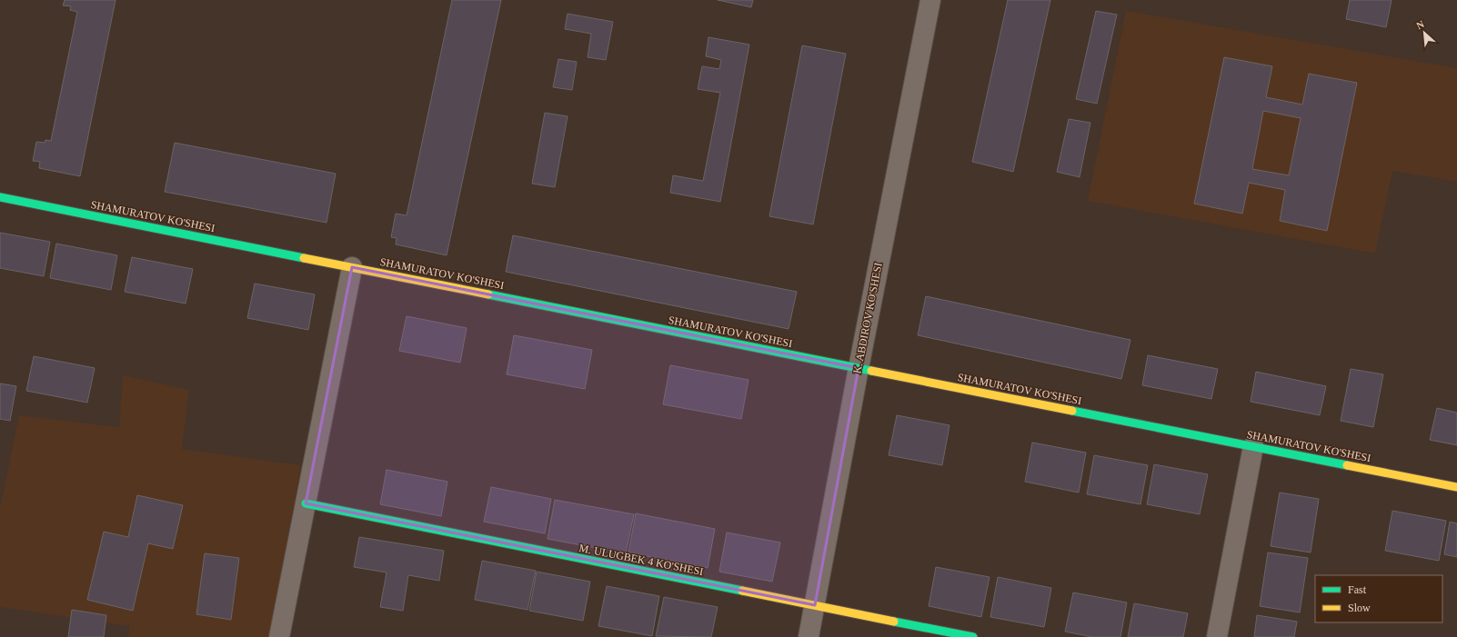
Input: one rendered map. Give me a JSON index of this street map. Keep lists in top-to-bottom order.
{
  "streets": {
    "street": ["SHAMURATOV KO'SHESI", "K. ABDIROV KO'SHESI", "M. ULUGBEK 4 KO'SHESI"]
  },
  "crossings": [
    ["SHAMURATOV KO'SHESI", "K. ABDIROV KO'SHESI"],
    ["K. ABDIROV KO'SHESI", "M. ULUGBEK 4 KO'SHESI"]
  ],
  "legend": ["Fast", "Slow"],
  "north": "top left"
}
